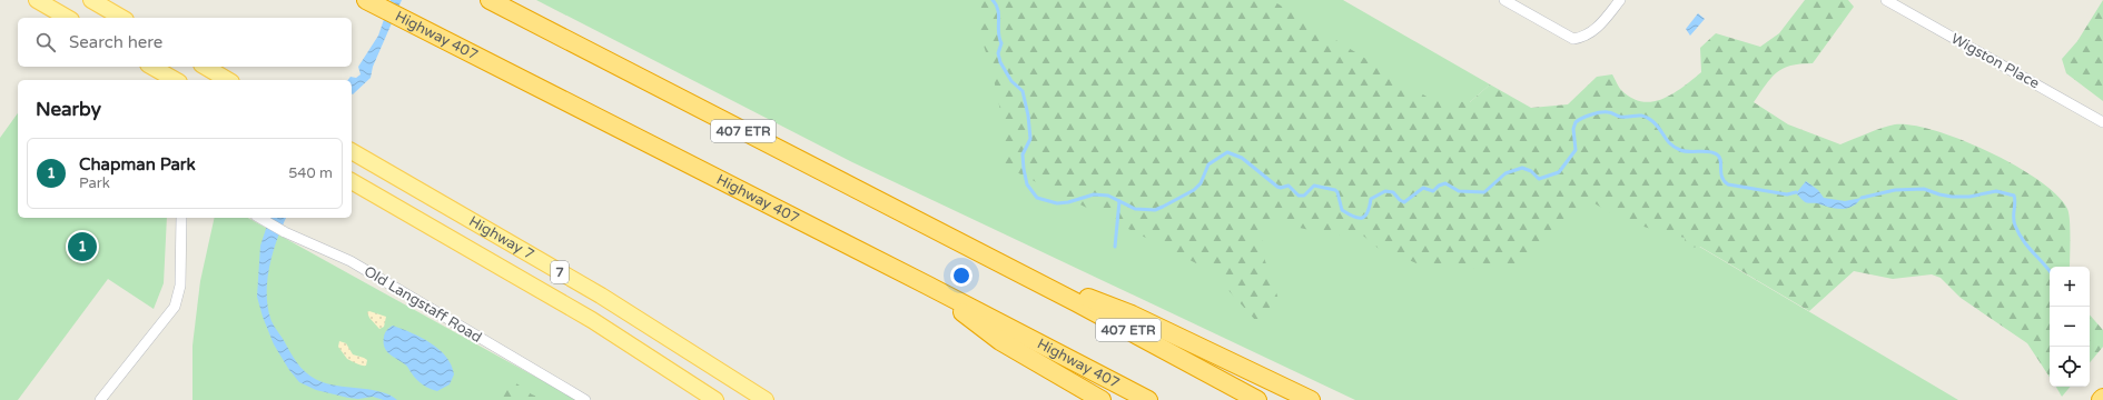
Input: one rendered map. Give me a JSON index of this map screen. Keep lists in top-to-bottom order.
{
  "streets": {
    "highway": ["Highway 407", "407 ETR"],
    "main road": ["Highway 7", "7"],
    "street": ["Wigston Place", "Old Langstaff Road"]
  },
  "page": {
    "search": "Search here",
    "heading": "Nearby",
    "list": [
      {
        "mark": "1",
        "name": "Chapman Park",
        "note": "Park",
        "value": "540 m"
      }
    ],
    "pins": "1",
    "map_buttons": ["+", "−"]
  }
}
